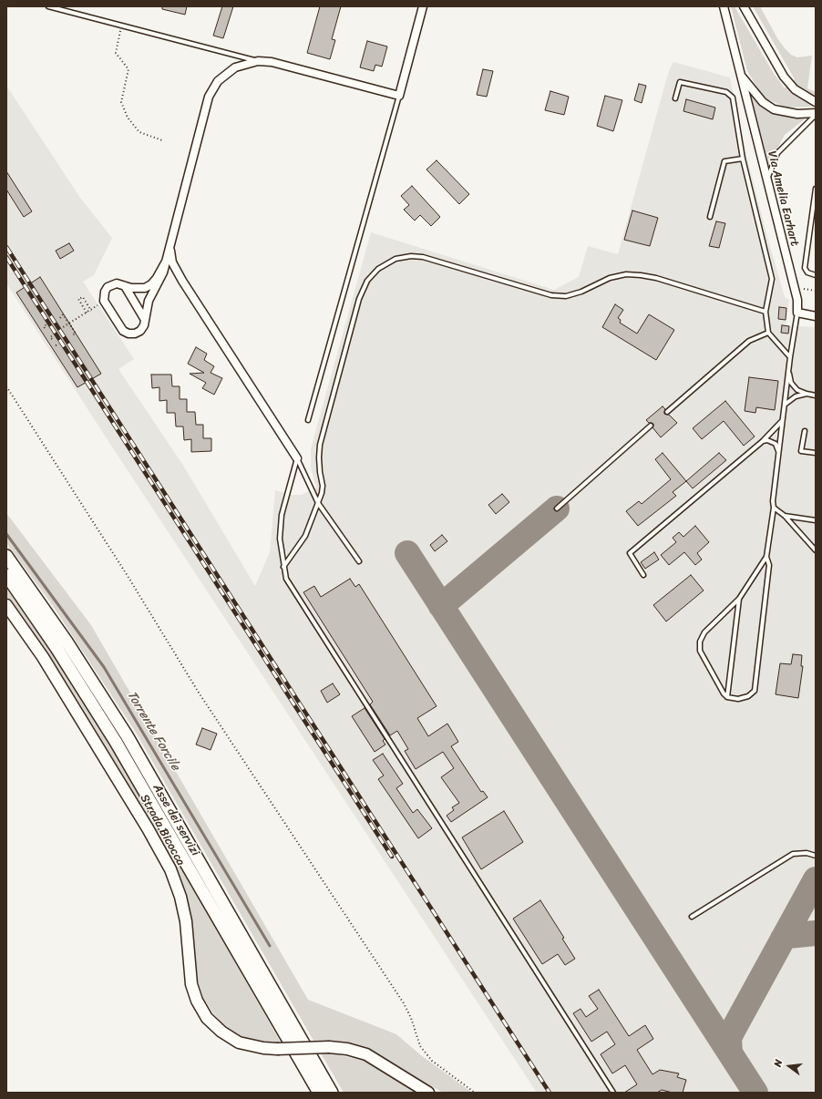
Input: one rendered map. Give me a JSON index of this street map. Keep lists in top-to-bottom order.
{
  "streets": {
    "main road": ["Asse dei servizi", "Strada Bicocca"],
    "street": ["Via Amelia Earhart"]
  },
  "water": ["Torrente Forcile"],
  "north": "left"
}
